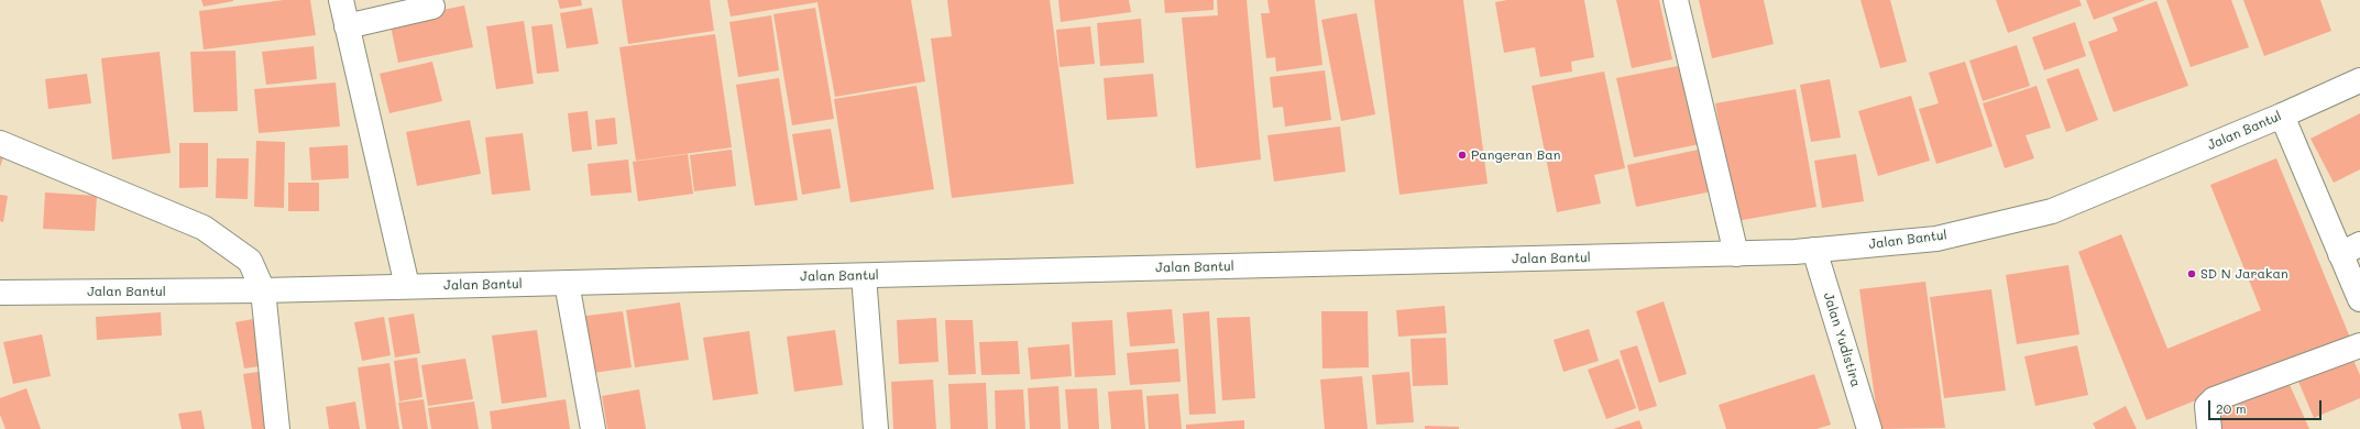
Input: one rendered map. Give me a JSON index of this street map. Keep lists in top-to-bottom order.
{
  "streets": {
    "main road": ["Jalan Bantul", "Jalan Yudistira"]
  },
  "crossings": [
    ["Jalan Bantul", "Jalan Yudistira"]
  ],
  "places": ["Pangeran Ban", "SD N Jarakan"],
  "scale_bar": "20 m"
}
